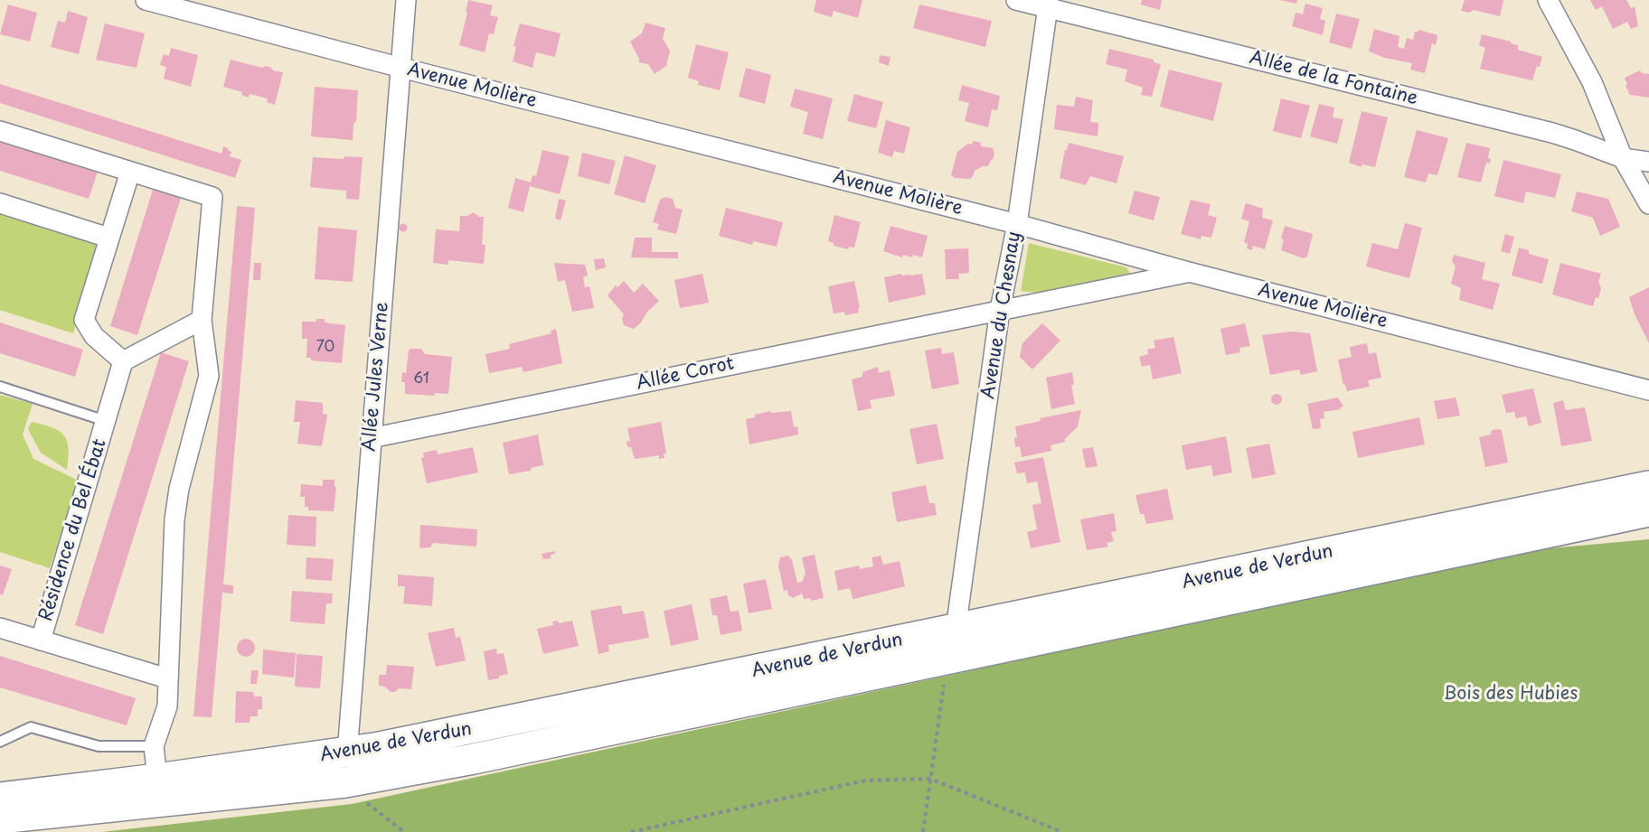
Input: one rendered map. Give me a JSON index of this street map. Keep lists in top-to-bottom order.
{
  "streets": {
    "main road": ["Avenue de Verdun"],
    "street": [
      "Allée de la Fontaine",
      "Avenue Molière",
      "Avenue du Chesnay",
      "Allée Corot",
      "Allée Jules Verne",
      "Résidence du Bel Ébat"
    ]
  },
  "crossings": [
    ["Allée de la Fontaine", "Avenue du Chesnay"],
    ["Avenue Molière", "Avenue du Chesnay"],
    ["Avenue Molière", "Allée Corot"],
    ["Avenue Molière", "Allée Jules Verne"],
    ["Avenue du Chesnay", "Allée Corot"],
    ["Avenue du Chesnay", "Avenue de Verdun"],
    ["Allée Corot", "Allée Jules Verne"],
    ["Allée Jules Verne", "Avenue de Verdun"]
  ],
  "parks": ["Bois des Hubies"],
  "house_numbers": ["70", "61"]
}
